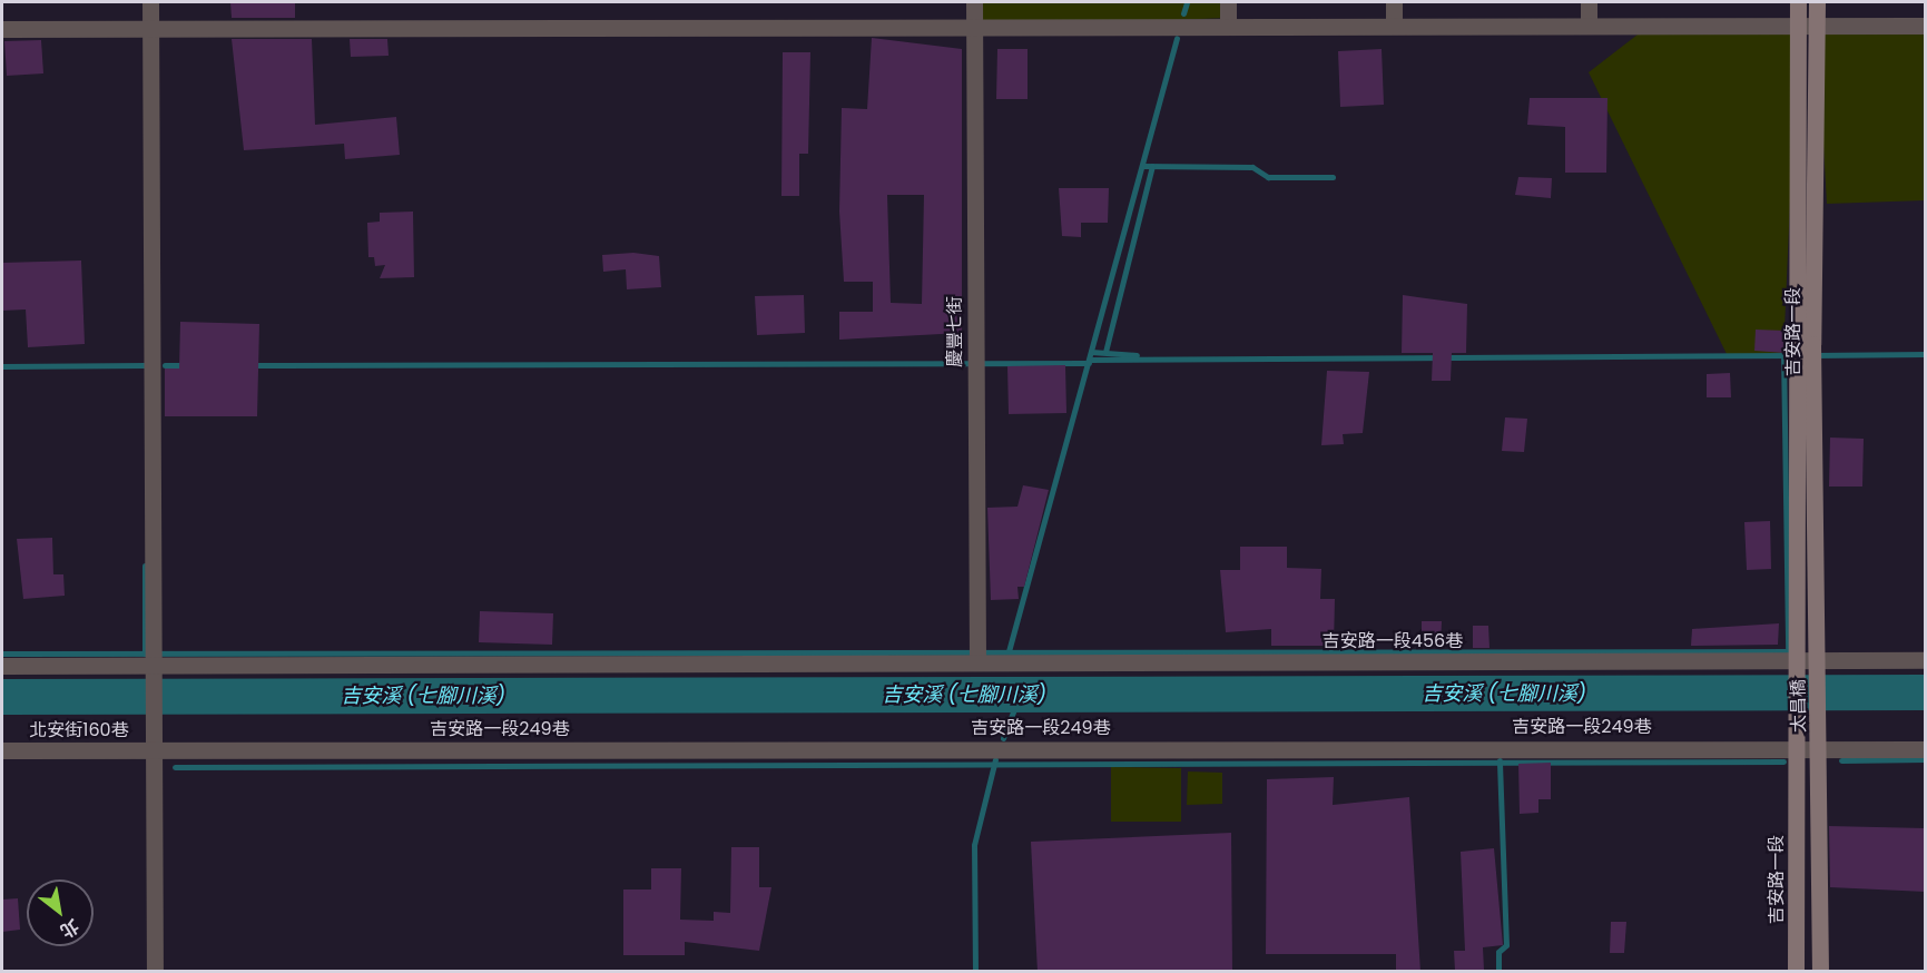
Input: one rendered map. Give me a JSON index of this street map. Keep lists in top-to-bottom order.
{
  "streets": {
    "street": [
      "慶豐七街",
      "吉安路一段",
      "吉安路一段456巷",
      "太昌橋",
      "吉安路一段249巷",
      "北安街160巷"
    ]
  },
  "crossings": [
    ["慶豐七街", "吉安路一段456巷"],
    ["吉安路一段", "吉安路一段456巷"],
    ["吉安路一段", "太昌橋"],
    ["吉安路一段", "吉安路一段249巷"],
    ["吉安路一段456巷", "太昌橋"],
    ["太昌橋", "吉安路一段249巷"],
    ["吉安路一段249巷", "北安街160巷"]
  ],
  "water": ["吉安溪 (七腳川溪)"],
  "north": "bottom right"
}
